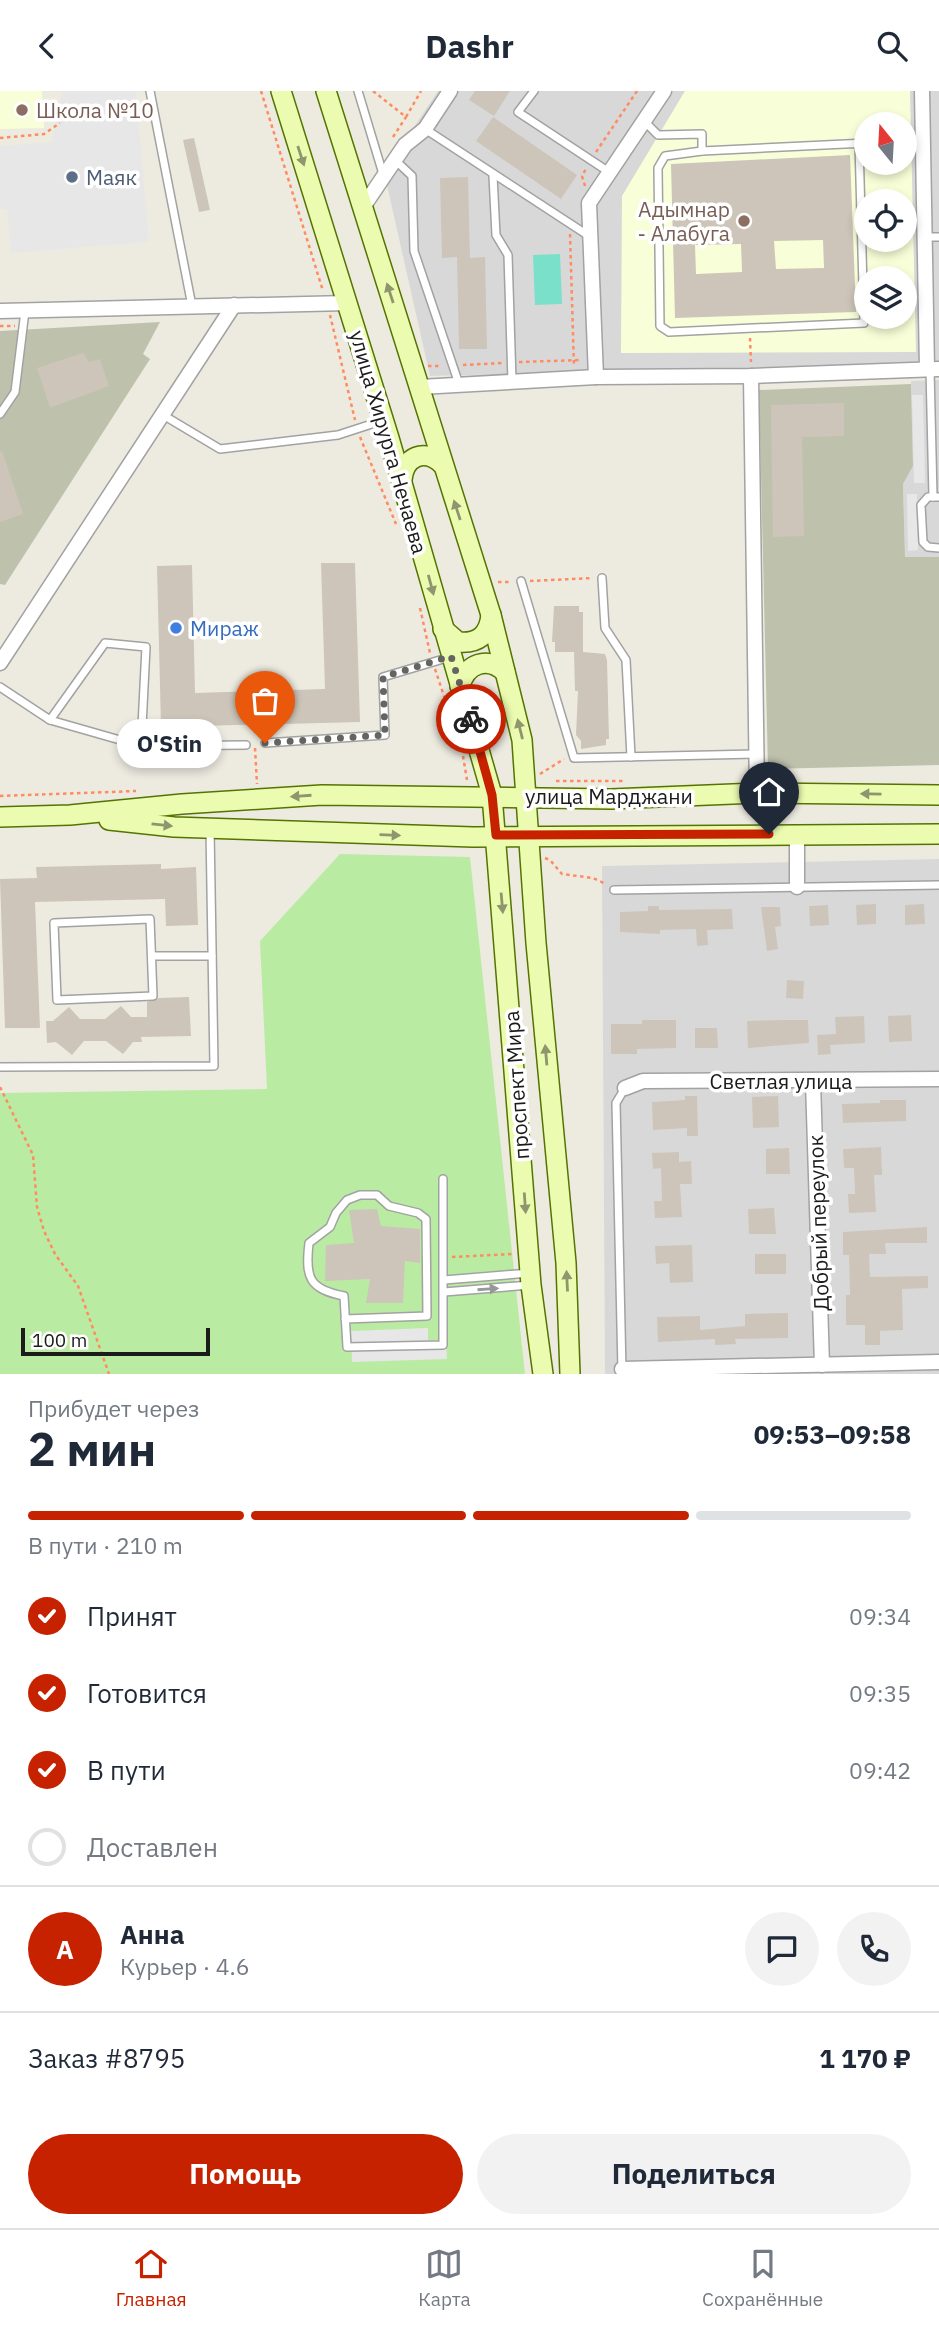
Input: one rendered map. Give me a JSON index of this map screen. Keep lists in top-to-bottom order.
{
  "streets": {
    "main road": ["улица Хирурга Нечаева", "улица Марджани", "проспект Мира"],
    "street": ["Светлая улица", "Добрый переулок"]
  },
  "crossings": [
    ["улица Хирурга Нечаева", "улица Марджани"],
    ["улица Хирурга Нечаева", "проспект Мира"],
    ["улица Марджани", "проспект Мира"],
    ["Светлая улица", "Добрый переулок"]
  ],
  "places": [
    "Школа №10",
    "Маяк",
    "Адымнар - Алабуга",
    "Мираж",
    "O'Stin"
  ],
  "scale_bar": "100 m",
  "north": "top",
  "page": {
    "header": "Dashr",
    "bubble": "O'Stin",
    "scale": "100 m",
    "heading": ["2 мин", "Прибудет через", "09:53–09:58"],
    "panel": [
      "Анна",
      "Курьер · 4.6",
      "Заказ #8795",
      "1 170 ₽"
    ],
    "bar": "В пути · 210 m",
    "list": [
      ["Принят", "09:34"],
      ["Готовится", "09:35"],
      ["В пути", "09:42"],
      "Доставлен"
    ],
    "round": "А",
    "buttons": ["Помощь", "Поделиться"],
    "tabs": ["Главная", "Карта", "Сохранённые"]
  }
}
